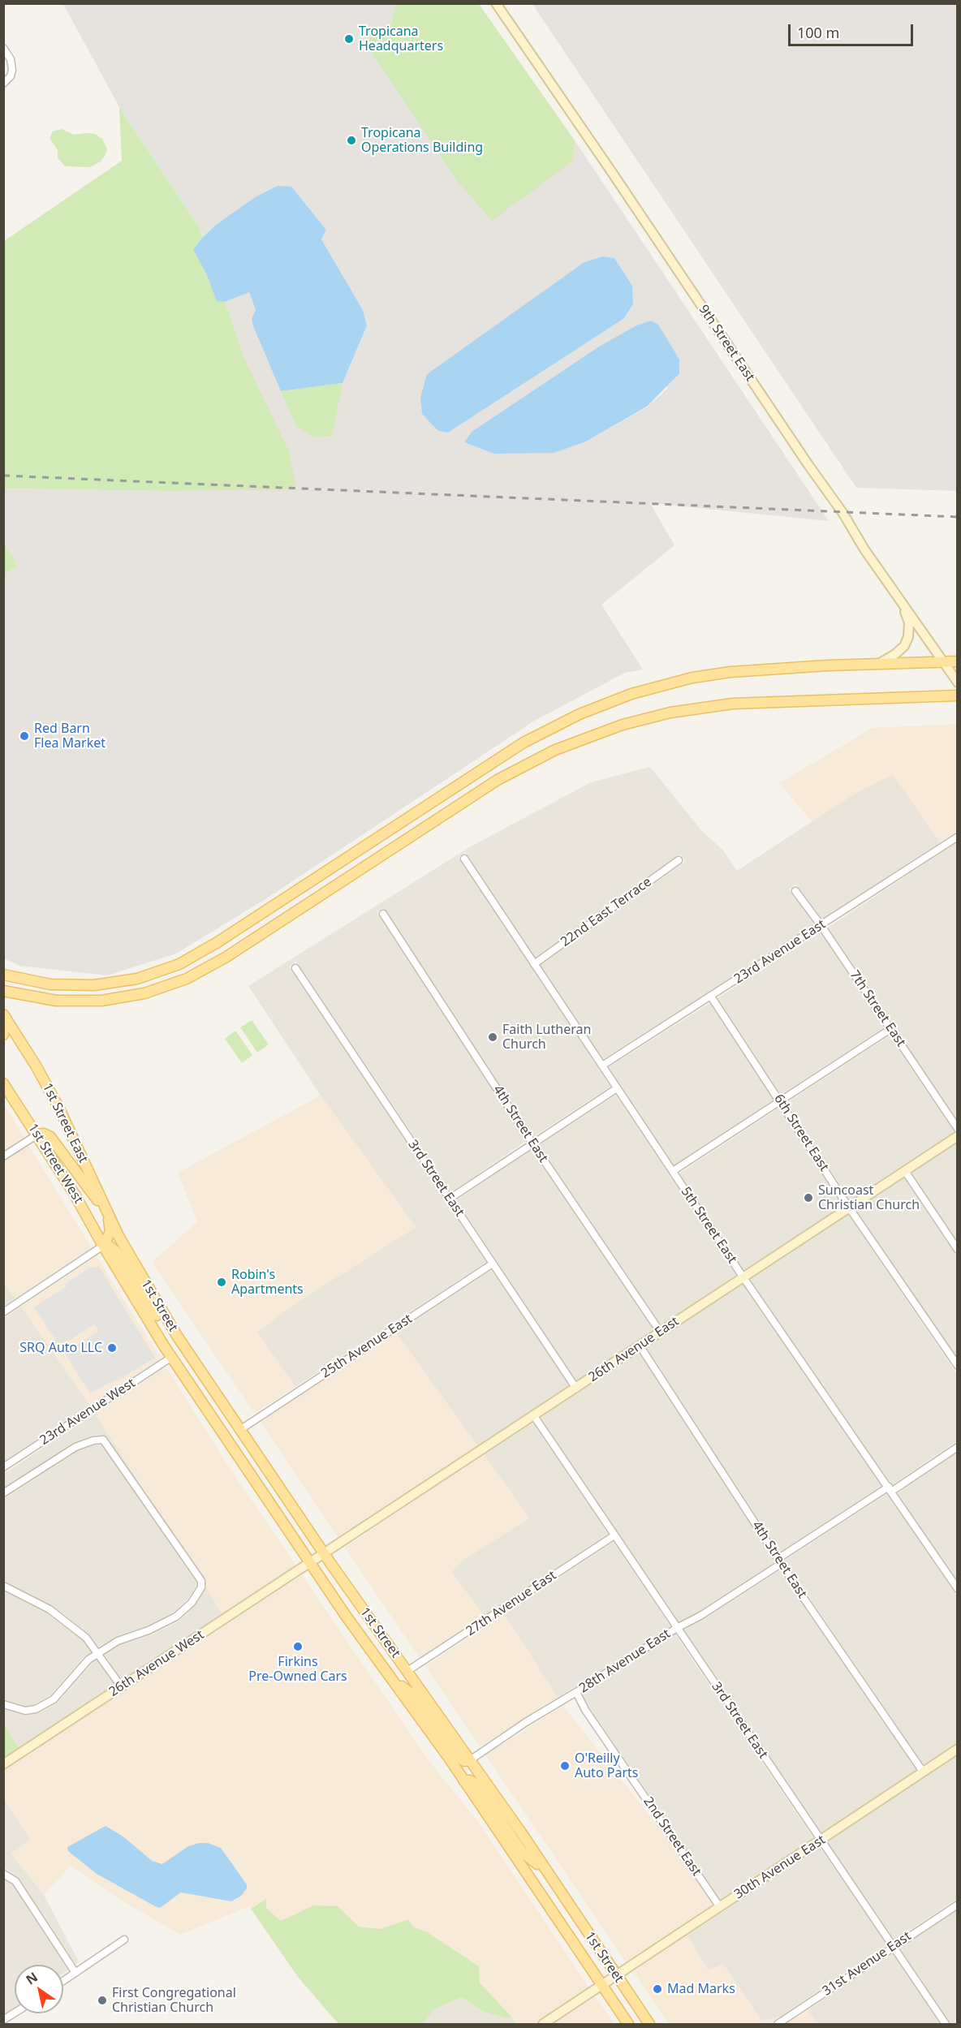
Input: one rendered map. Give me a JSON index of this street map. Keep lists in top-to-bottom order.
{
  "streets": {
    "main road": ["1st Street East", "1st Street West", "1st Street"],
    "street": [
      "9th Street East",
      "22nd East Terrace",
      "23rd Avenue East",
      "7th Street East",
      "4th Street East",
      "6th Street East",
      "3rd Street East",
      "5th Street East",
      "25th Avenue East",
      "26th Avenue East",
      "23rd Avenue West",
      "27th Avenue East",
      "28th Avenue East",
      "26th Avenue West",
      "2nd Street East",
      "30th Avenue East",
      "31st Avenue East"
    ]
  },
  "crossings": [
    ["22nd East Terrace", "5th Street East"],
    ["23rd Avenue East", "7th Street East"],
    ["23rd Avenue East", "6th Street East"],
    ["23rd Avenue East", "5th Street East"],
    ["1st Street East", "1st Street"],
    ["4th Street East", "26th Avenue East"],
    ["4th Street East", "28th Avenue East"],
    ["4th Street East", "30th Avenue East"],
    ["6th Street East", "26th Avenue East"],
    ["1st Street West", "1st Street"],
    ["3rd Street East", "25th Avenue East"],
    ["3rd Street East", "26th Avenue East"],
    ["3rd Street East", "27th Avenue East"],
    ["3rd Street East", "28th Avenue East"],
    ["3rd Street East", "30th Avenue East"],
    ["3rd Street East", "31st Avenue East"],
    ["5th Street East", "26th Avenue East"],
    ["5th Street East", "28th Avenue East"],
    ["1st Street", "25th Avenue East"],
    ["1st Street", "26th Avenue East"],
    ["1st Street", "23rd Avenue West"],
    ["1st Street", "27th Avenue East"],
    ["1st Street", "28th Avenue East"],
    ["1st Street", "26th Avenue West"],
    ["1st Street", "30th Avenue East"],
    ["26th Avenue East", "26th Avenue West"],
    ["28th Avenue East", "2nd Street East"],
    ["2nd Street East", "30th Avenue East"]
  ],
  "places": [
    "Tropicana Headquarters",
    "Tropicana Operations Building",
    "Red Barn Flea Market",
    "Faith Lutheran Church",
    "Suncoast Christian Church",
    "Robin's Apartments",
    "SRQ Auto LLC",
    "Firkins Pre-Owned Cars",
    "O'Reilly Auto Parts",
    "Mad Marks",
    "First Congregational Christian Church"
  ],
  "scale_bar": "100 m",
  "north": "top left"
}
